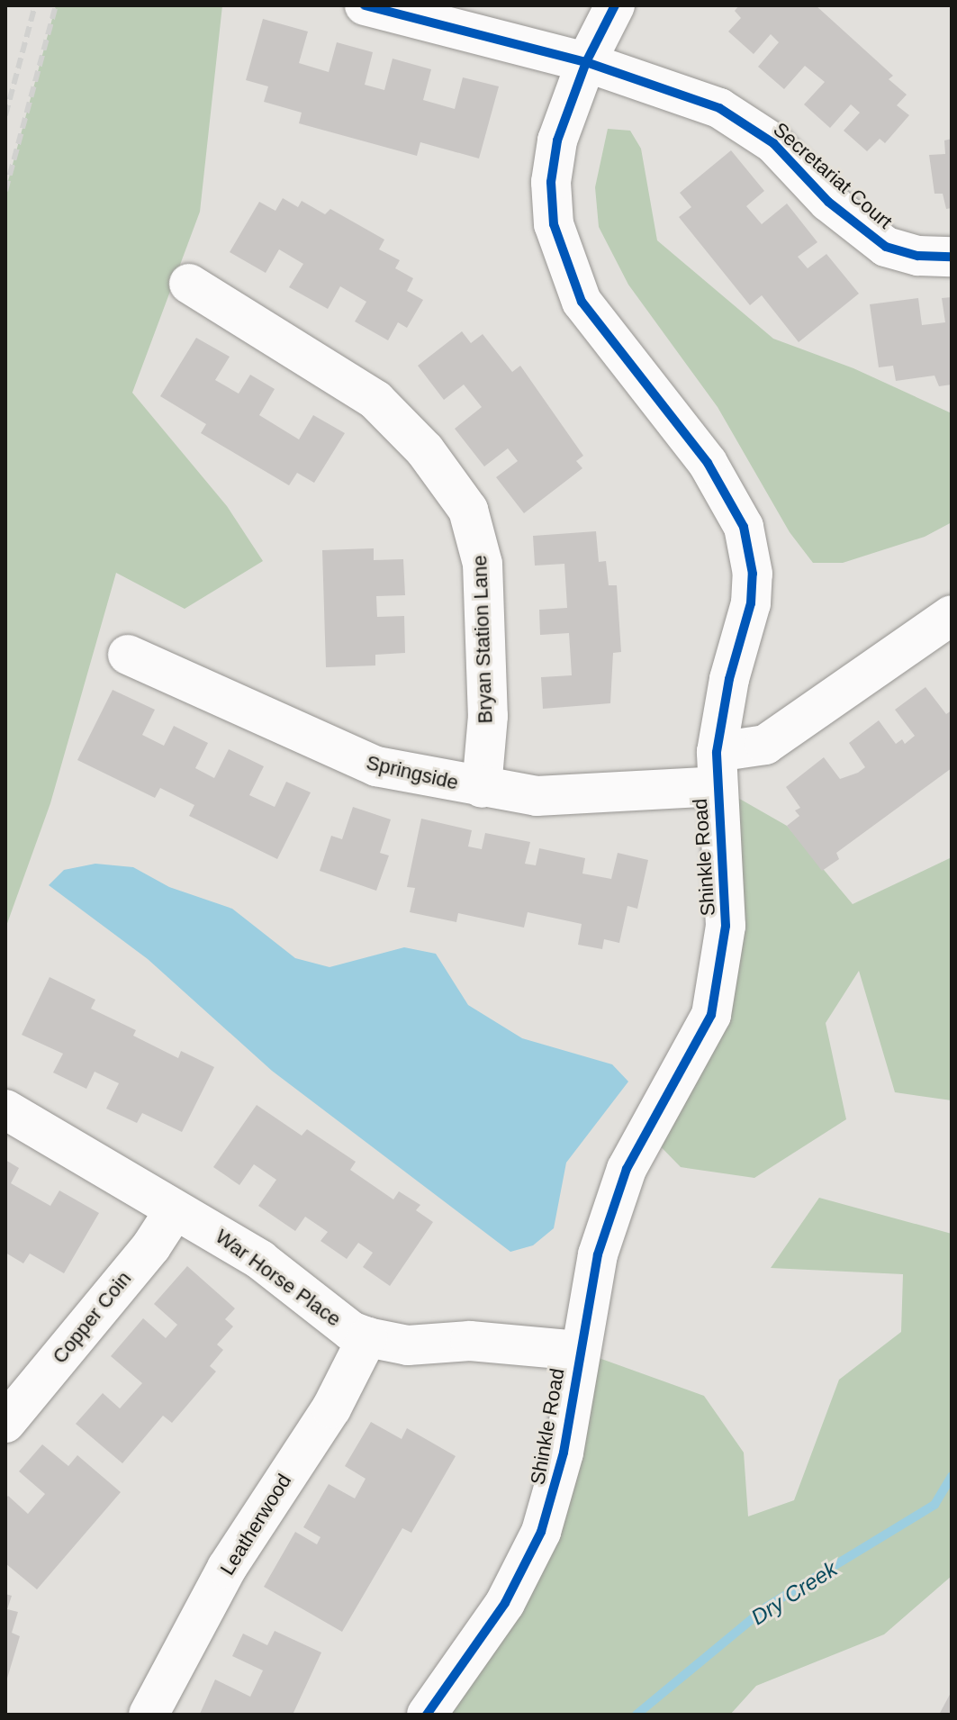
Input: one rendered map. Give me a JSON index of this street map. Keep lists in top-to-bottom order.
{
  "streets": {
    "street": [
      "Secretariat Court",
      "Bryan Station Lane",
      "Springside",
      "Shinkle Road",
      "War Horse Place",
      "Copper Coin",
      "Leatherwood"
    ]
  },
  "crossings": [
    ["Secretariat Court", "Shinkle Road"],
    ["Bryan Station Lane", "Springside"],
    ["Springside", "Shinkle Road"],
    ["Shinkle Road", "War Horse Place"],
    ["War Horse Place", "Copper Coin"],
    ["War Horse Place", "Leatherwood"]
  ],
  "water": ["Dry Creek"]
}
